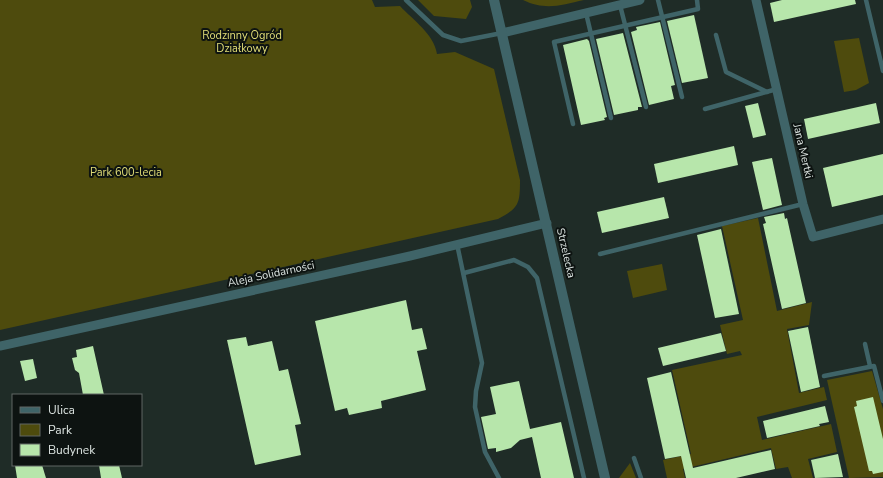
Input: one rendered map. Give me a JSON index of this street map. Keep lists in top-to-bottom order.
{
  "streets": {
    "street": ["Jana Mertki", "Strzelecka", "Aleja Solidarności"]
  },
  "crossings": [
    ["Strzelecka", "Aleja Solidarności"]
  ],
  "parks": ["Rodzinny Ogród Działkowy", "Park 600-lecia"],
  "legend": ["Ulica", "Park", "Budynek"]
}
